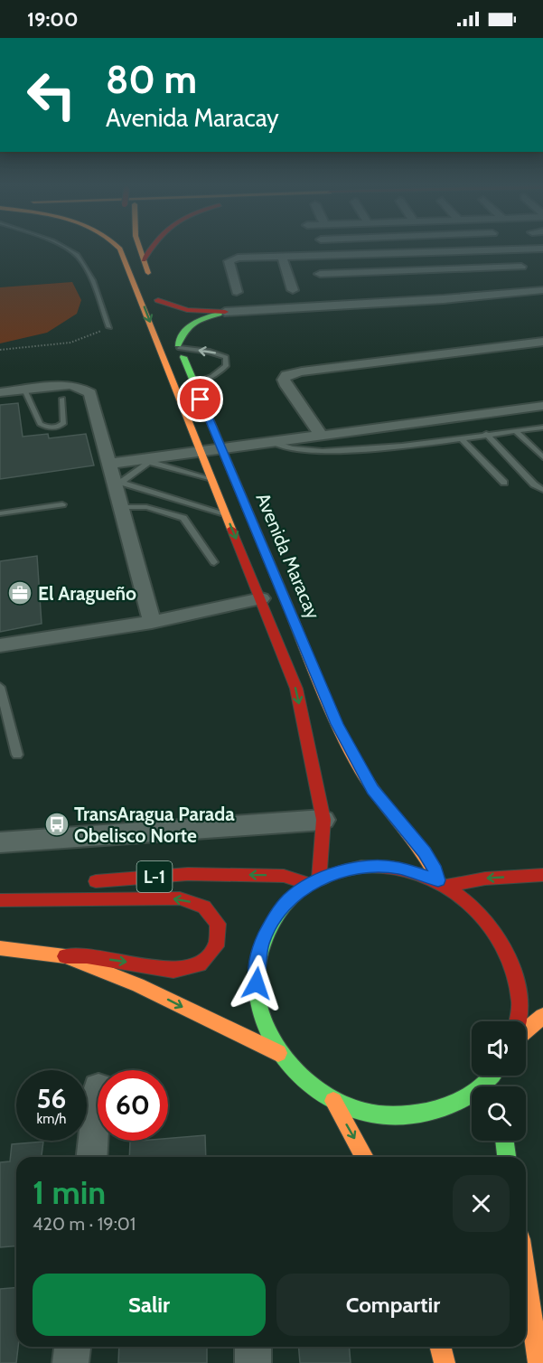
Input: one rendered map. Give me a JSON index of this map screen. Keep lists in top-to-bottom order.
{
  "streets": {
    "street": ["Avenida Maracay", "L-1"]
  },
  "places": {
    "office": ["El Aragueño"],
    "bus stop": ["TransAragua Parada Obelisco Norte"]
  },
  "page": {
    "status": "19:00",
    "turn": ["80 m", "Avenida Maracay"],
    "speed": "56 km/h",
    "limit": "60",
    "heading": ["1 min", "420 m · 19:01"],
    "buttons": ["Salir", "Compartir"]
  }
}
